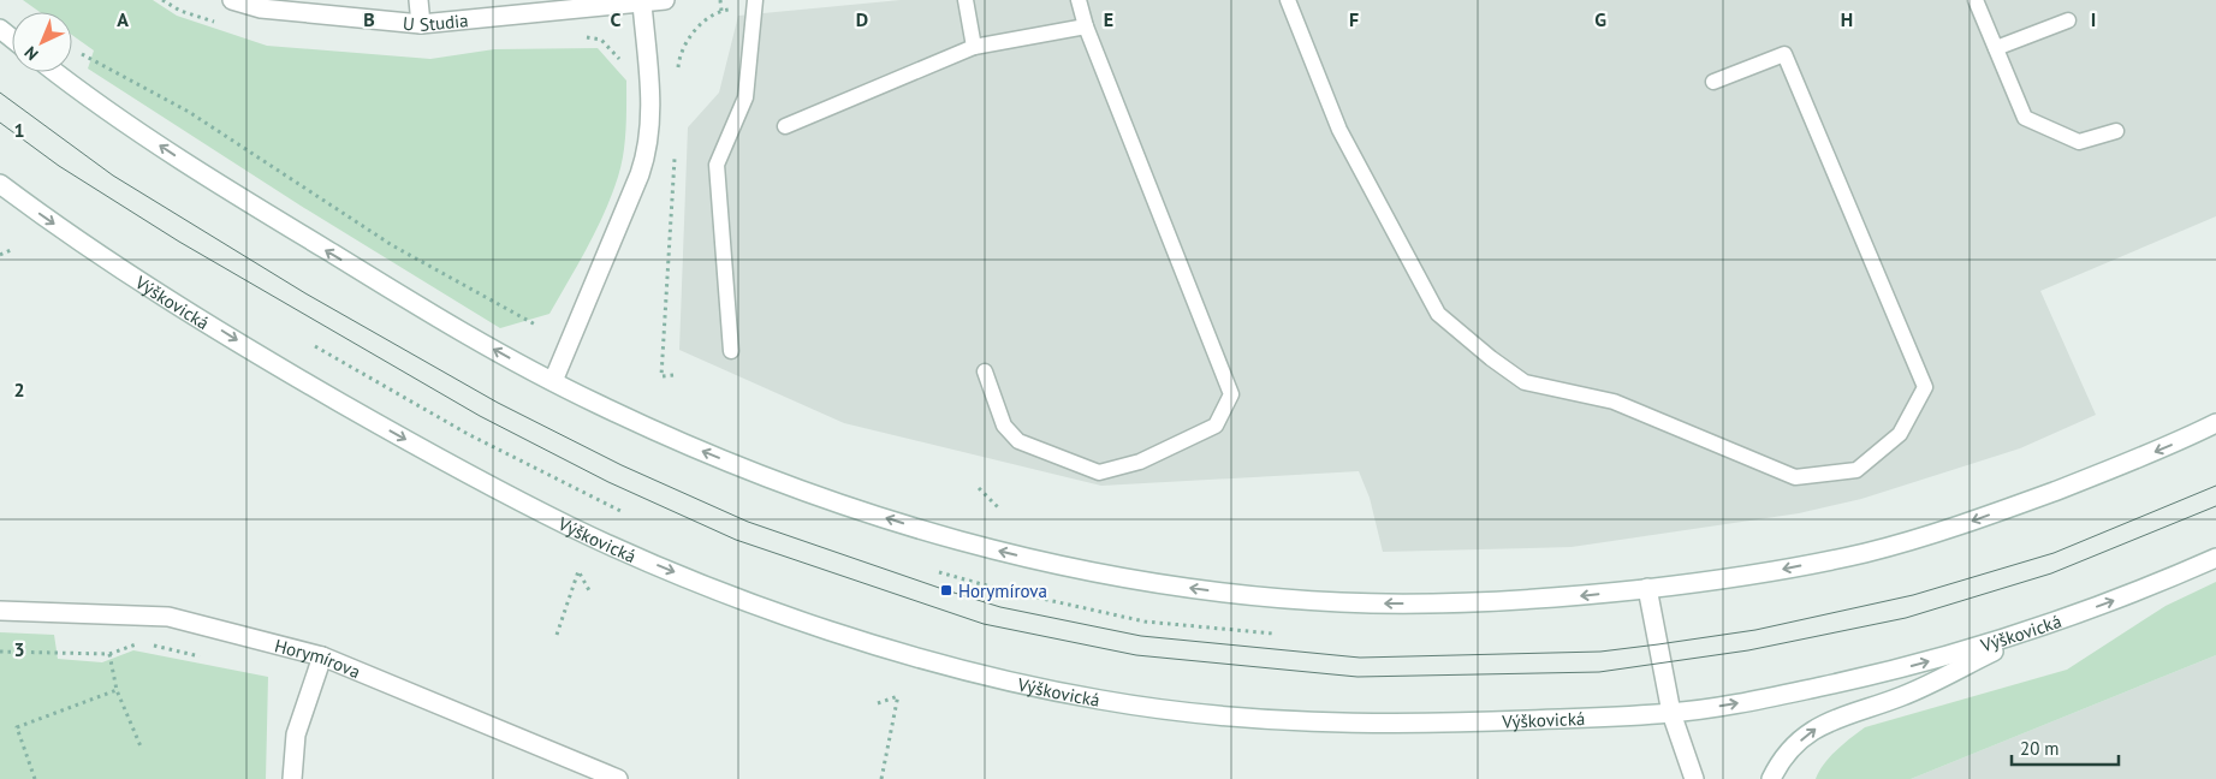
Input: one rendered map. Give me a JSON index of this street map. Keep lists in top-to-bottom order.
{
  "streets": {
    "street": ["U Studia", "Výškovická", "Horymírova"]
  },
  "places": {
    "transit": ["Horymírova"]
  },
  "scale_bar": "20 m",
  "north": "bottom left",
  "grid": {
    "columns": [
      "A",
      "B",
      "C",
      "D",
      "E",
      "F",
      "G",
      "H",
      "I"
    ],
    "rows": ["1", "2", "3"]
  }
}
